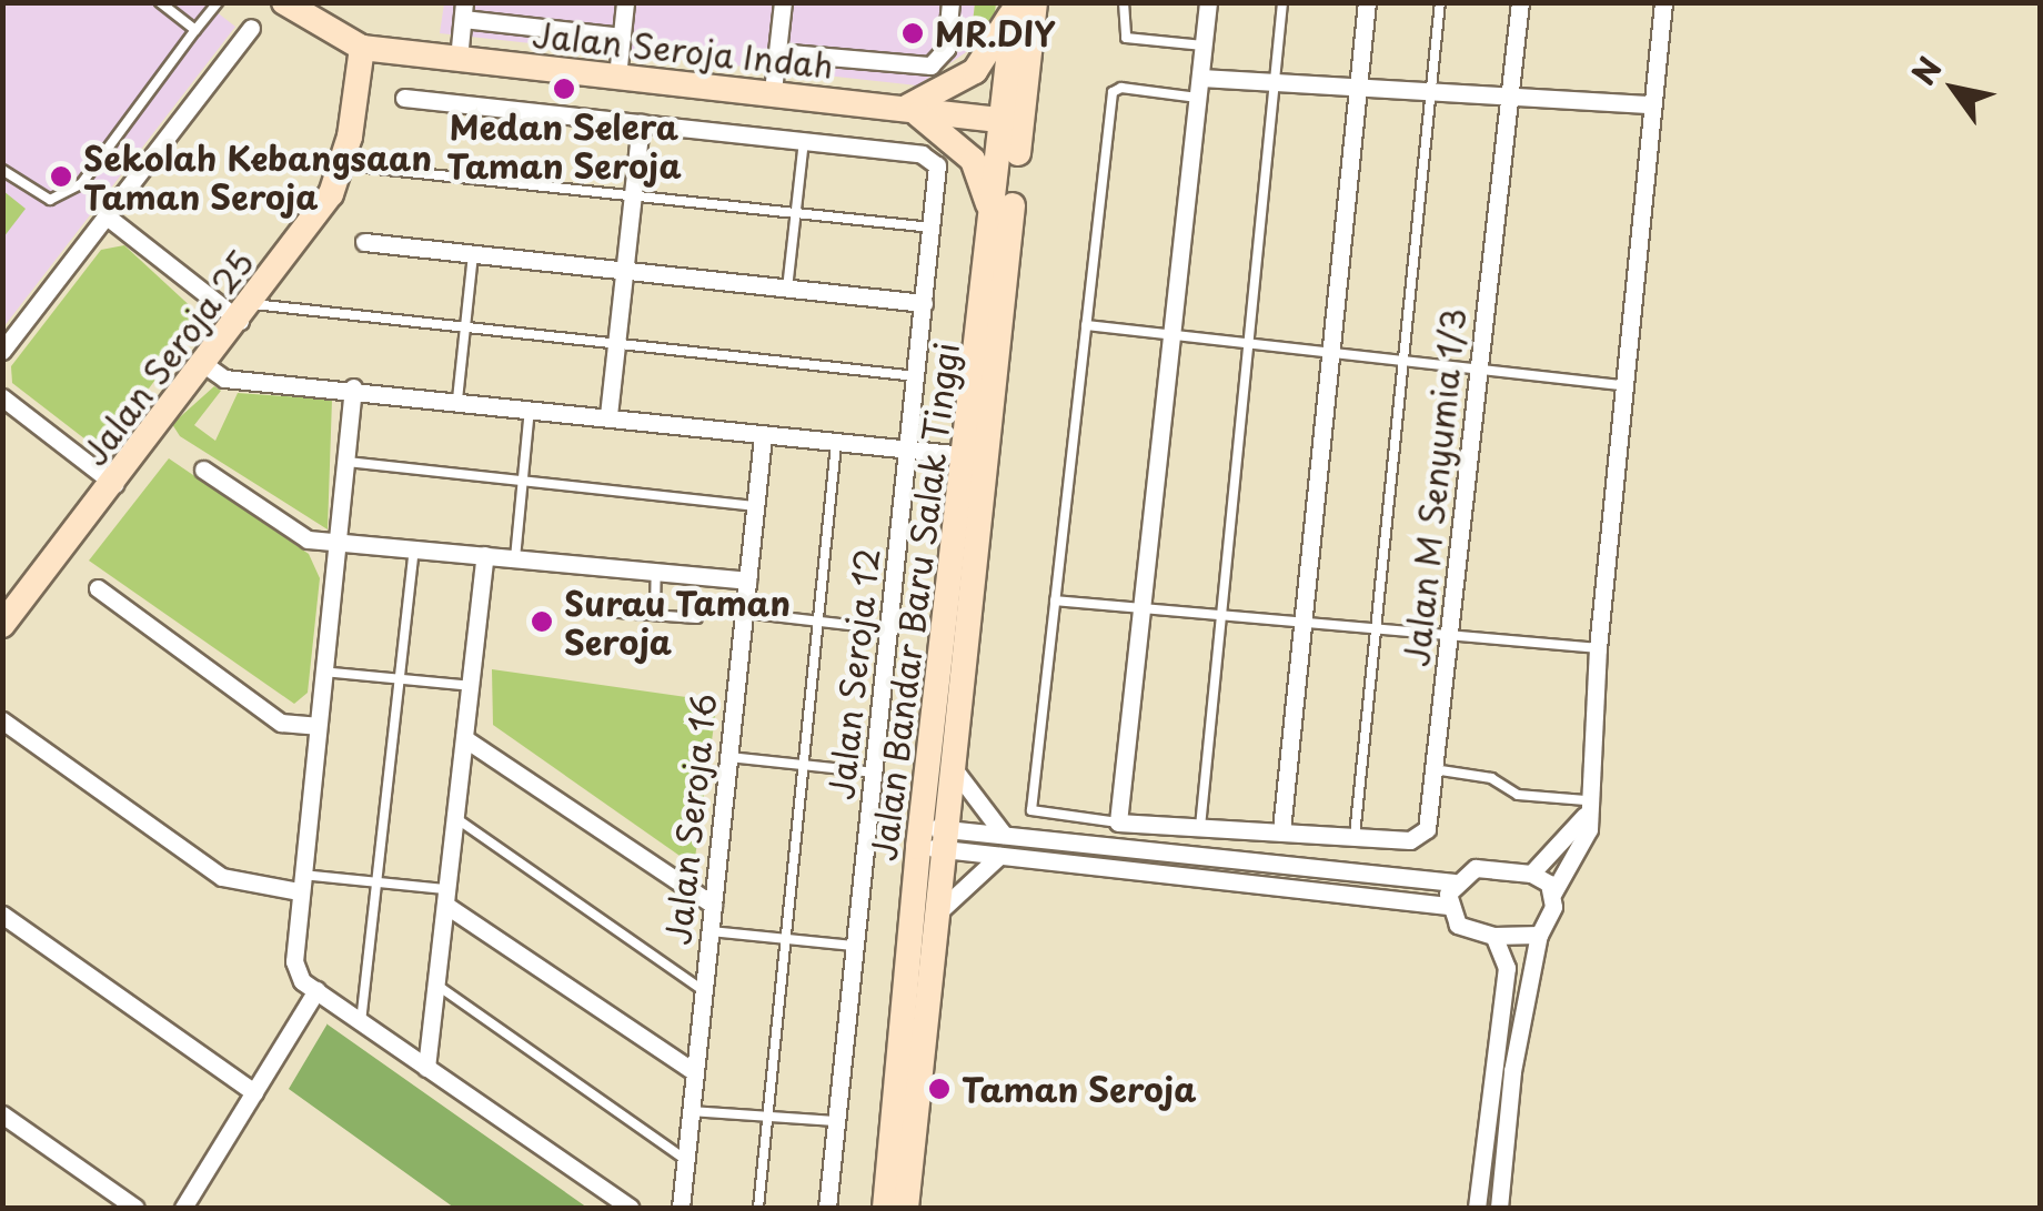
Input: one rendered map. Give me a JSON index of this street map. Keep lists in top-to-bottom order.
{
  "streets": {
    "main road": ["Jalan Seroja Indah", "Jalan Seroja 25", "Jalan Bandar Baru Salak Tinggi"],
    "street": ["Jalan M Senyumia 1/3", "Jalan Seroja 12", "Jalan Seroja 16"]
  },
  "crossings": [
    ["Jalan Seroja Indah", "Jalan Seroja 25"],
    ["Jalan Seroja Indah", "Jalan Bandar Baru Salak Tinggi"]
  ],
  "places": [
    "MR.DIY",
    "Medan Selera Taman Seroja",
    "Sekolah Kebangsaan Taman Seroja",
    "Surau Taman Seroja",
    "Taman Seroja"
  ],
  "north": "top left"
}
